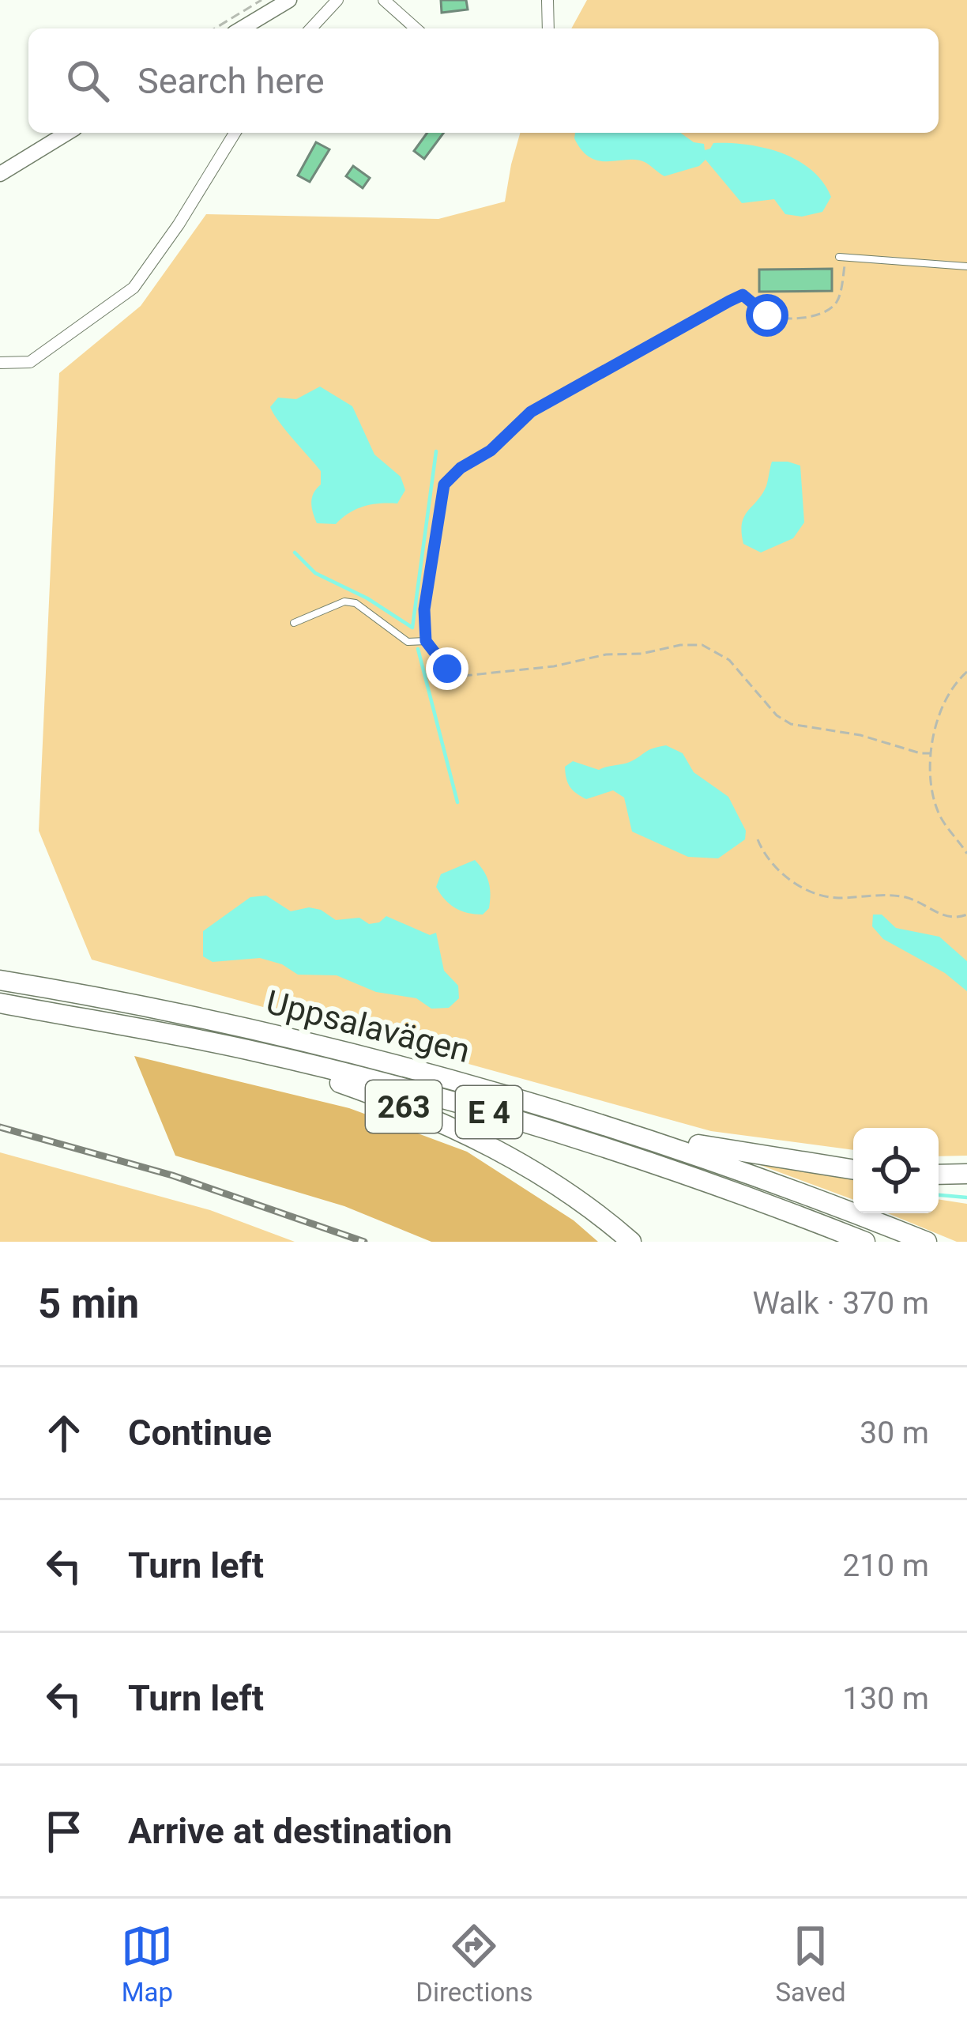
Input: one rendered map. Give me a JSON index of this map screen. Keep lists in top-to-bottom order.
{
  "streets": {
    "highway": ["Uppsalavägen", "263", "E 4"]
  },
  "crossings": [
    ["Uppsalavägen", "263"]
  ],
  "page": {
    "search": "Search here",
    "heading": ["5 min", "Walk · 370 m"],
    "list": [
      ["Continue", "30 m"],
      ["Turn left", "210 m"],
      ["Turn left", "130 m"],
      "Arrive at destination"
    ],
    "nav": ["Map", "Directions", "Saved"]
  }
}
